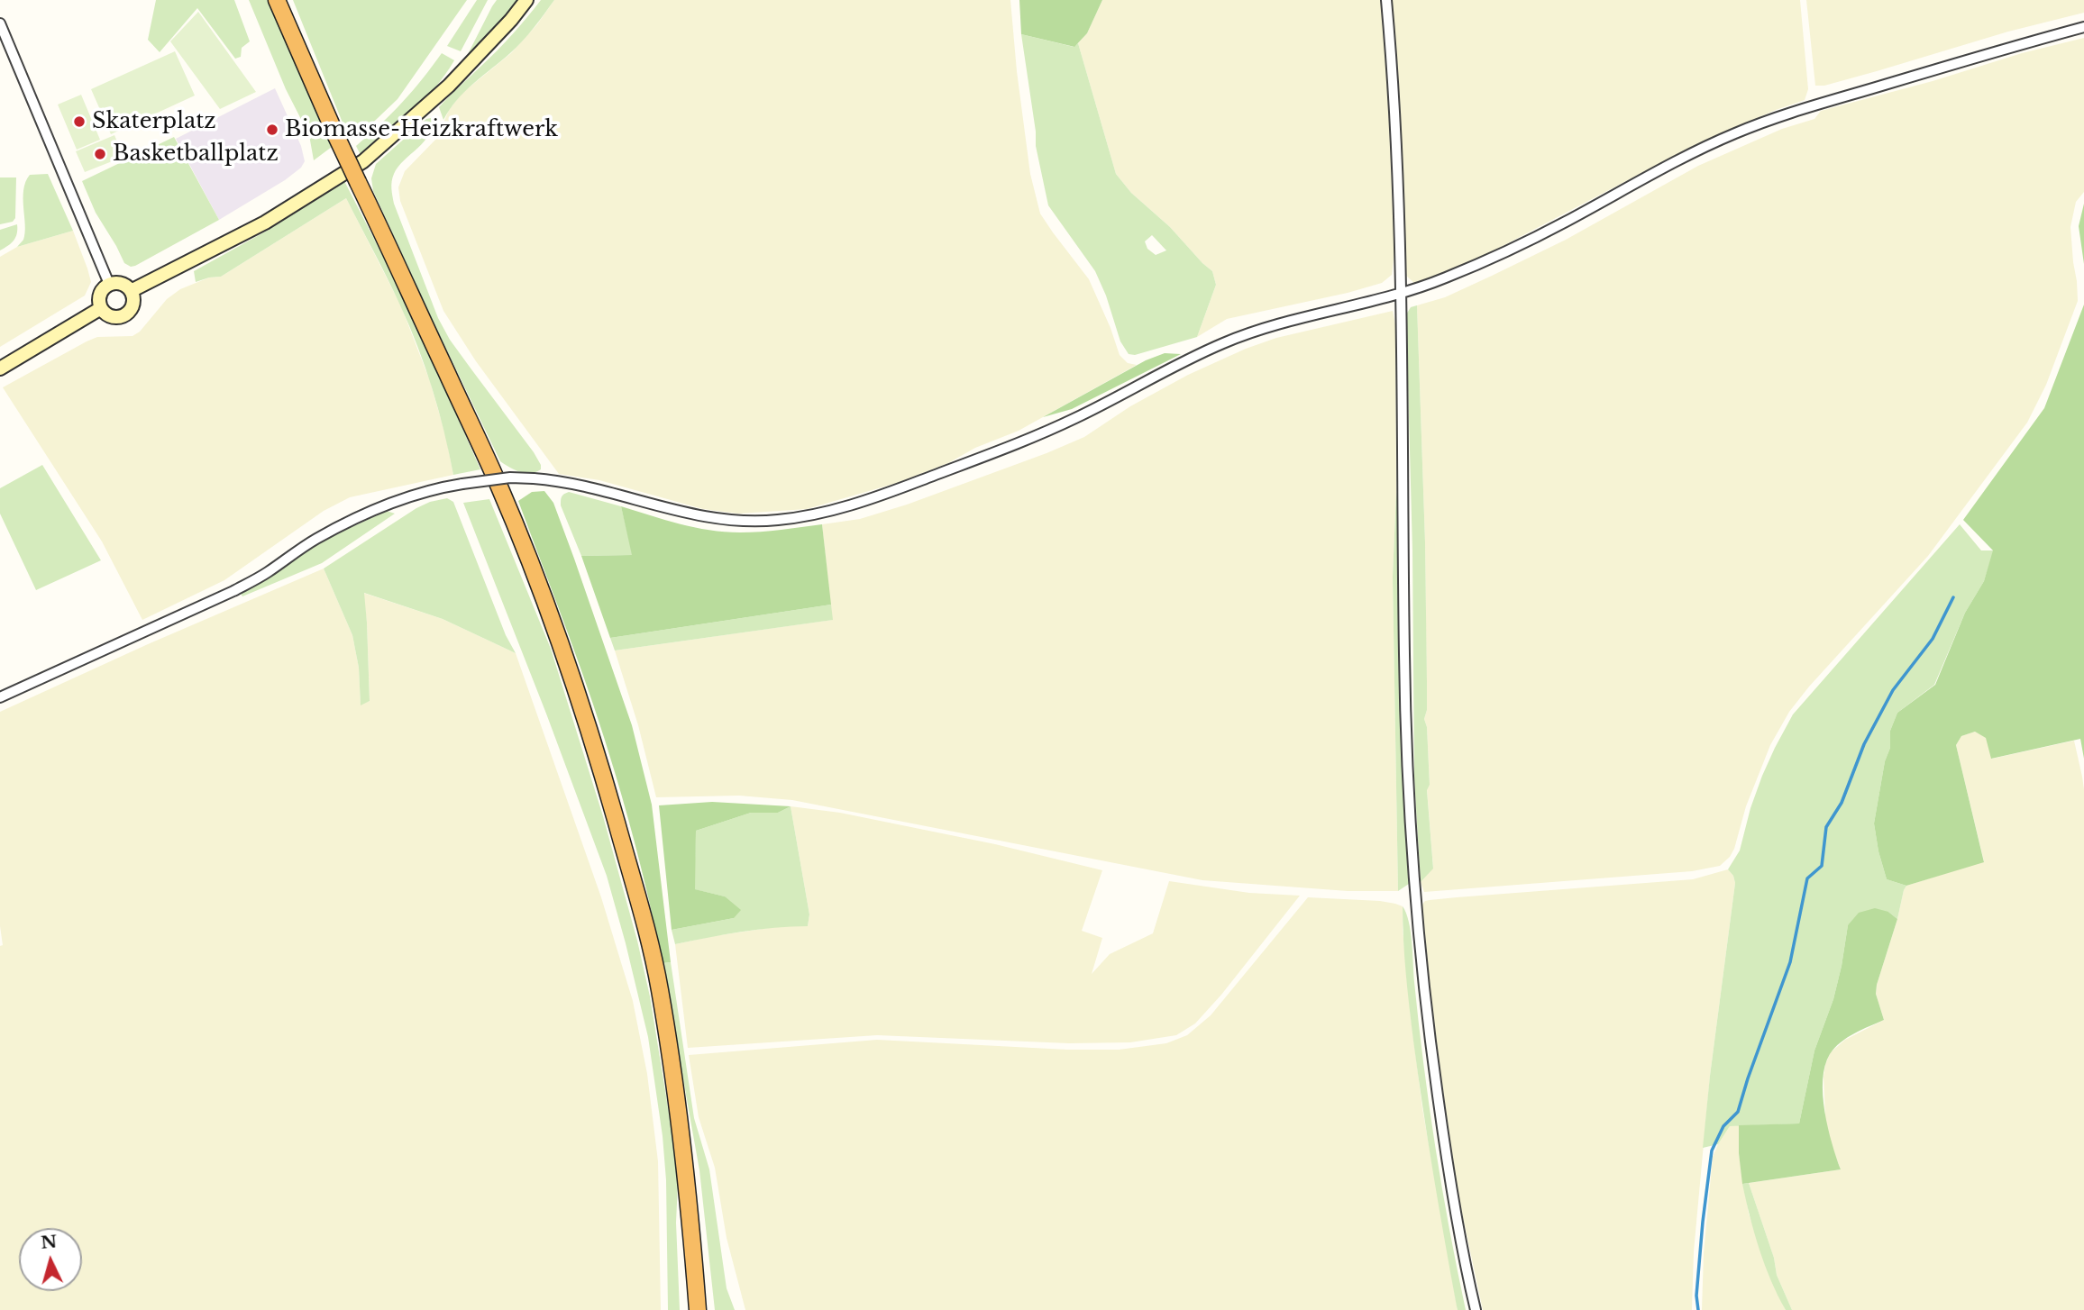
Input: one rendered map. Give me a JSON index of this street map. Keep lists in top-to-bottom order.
{
  "places": ["Skaterplatz", "Biomasse-Heizkraftwerk", "Basketballplatz"],
  "north": "top"
}
